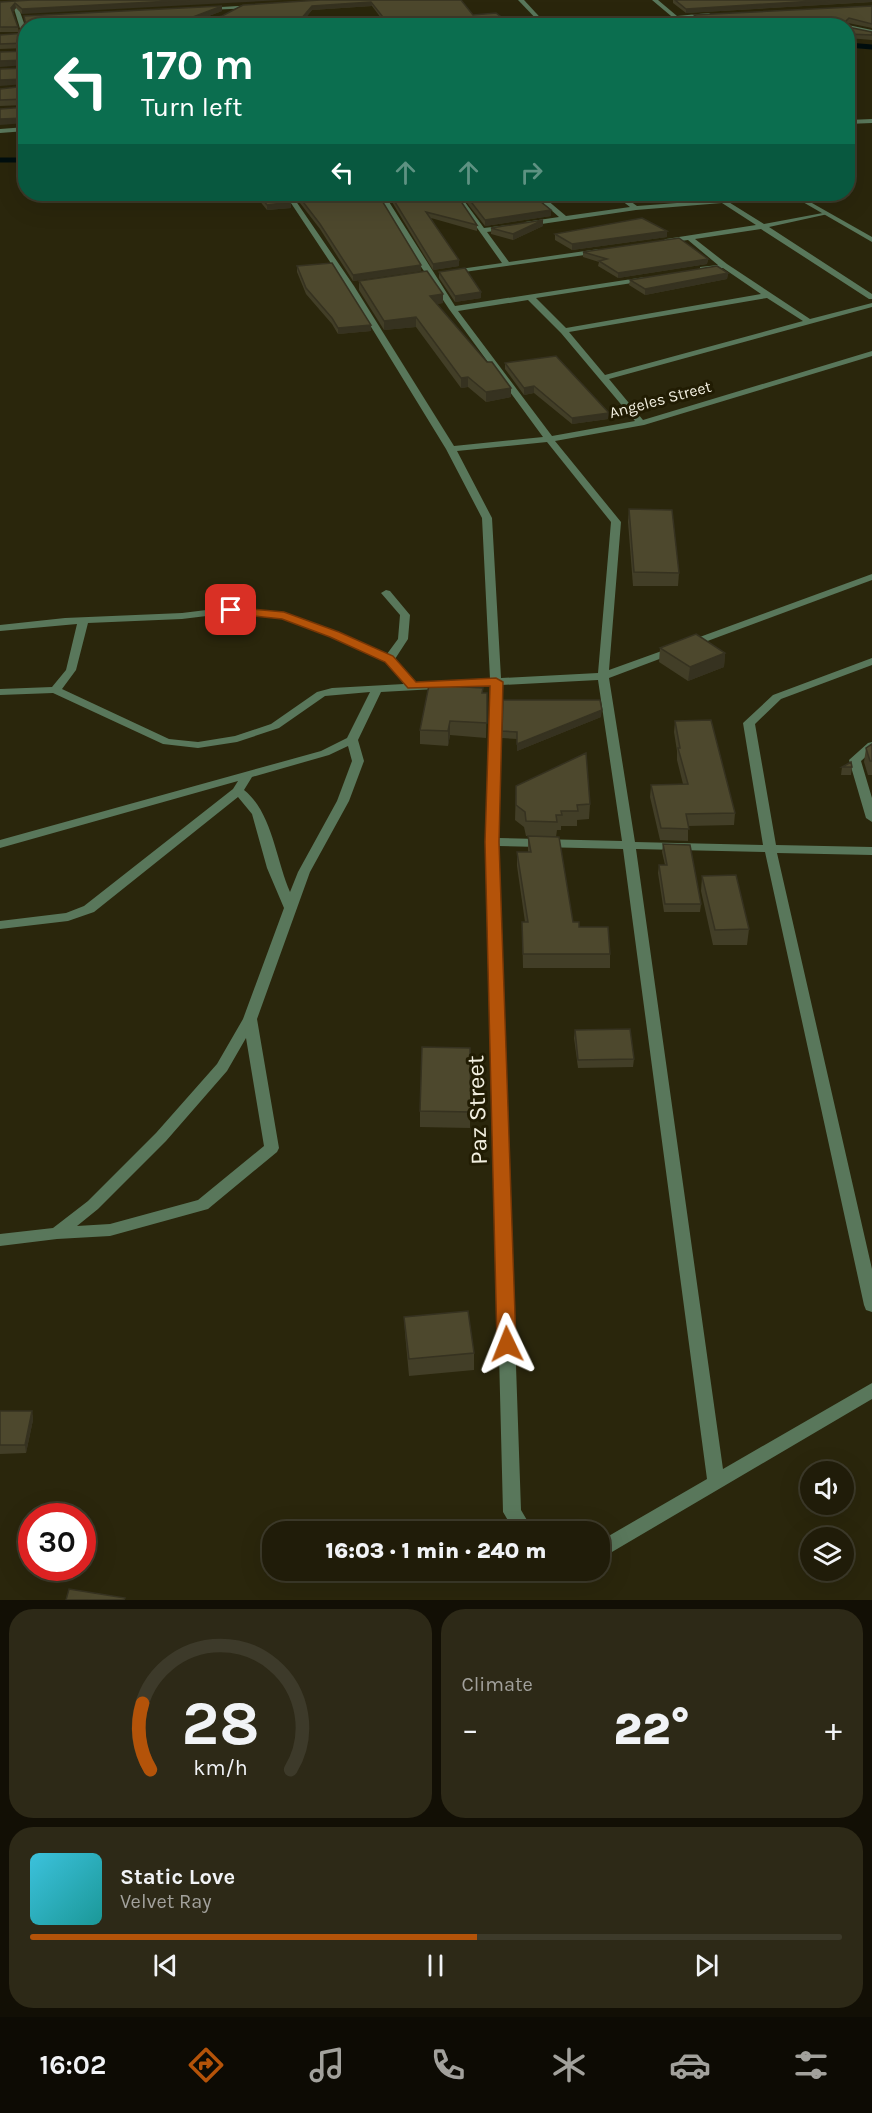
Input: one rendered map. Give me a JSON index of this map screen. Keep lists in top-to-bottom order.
{
  "streets": {
    "street": ["Angeles Street", "Paz Street"]
  },
  "crossings": [
    ["Angeles Street", "Paz Street"]
  ],
  "page": {
    "turn": ["170 m", "Turn left"],
    "limit": "30",
    "trip": "16:03 · 1 min · 240 m",
    "tile": "Climate",
    "heat": ["−", "22°", "+"],
    "song": ["Static Love", "Velvet Ray"],
    "tabs": "16:02",
    "gauge": ["28", "km/h"]
  }
}
